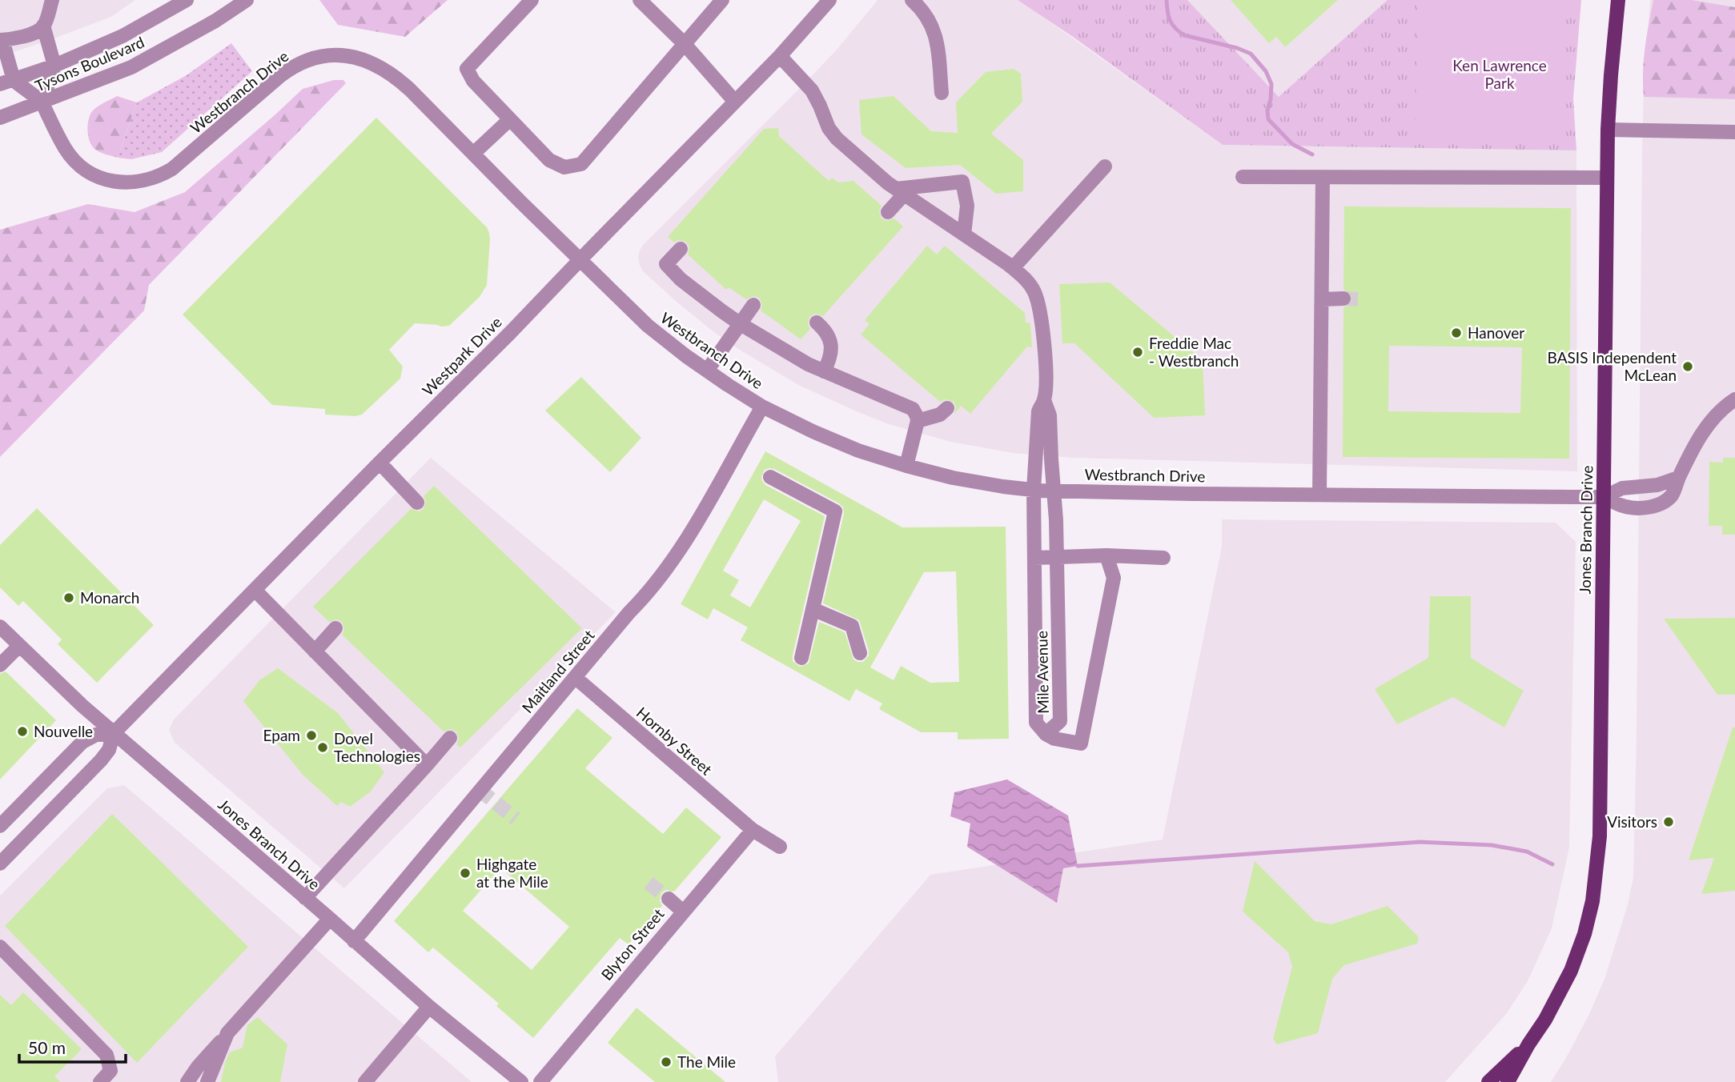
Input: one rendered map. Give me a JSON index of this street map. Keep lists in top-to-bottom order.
{
  "streets": {
    "main road": ["Jones Branch Drive"],
    "street": [
      "Tysons Boulevard",
      "Westbranch Drive",
      "Westpark Drive",
      "Maitland Street",
      "Mile Avenue",
      "Hornby Street",
      "Blyton Street"
    ]
  },
  "crossings": [
    ["Tysons Boulevard", "Westbranch Drive"],
    ["Westbranch Drive", "Westpark Drive"],
    ["Westbranch Drive", "Jones Branch Drive"],
    ["Westbranch Drive", "Maitland Street"],
    ["Westbranch Drive", "Mile Avenue"],
    ["Westpark Drive", "Jones Branch Drive"],
    ["Jones Branch Drive", "Maitland Street"],
    ["Maitland Street", "Hornby Street"],
    ["Hornby Street", "Blyton Street"]
  ],
  "parks": ["Ken Lawrence Park"],
  "places": [
    "Hanover",
    "Freddie Mac - Westbranch",
    "BASIS Independent McLean",
    "Monarch",
    "Nouvelle",
    "Epam",
    "Dovel Technologies",
    "Visitors",
    "Highgate at the Mile",
    "The Mile"
  ],
  "scale_bar": "50 m"
}
